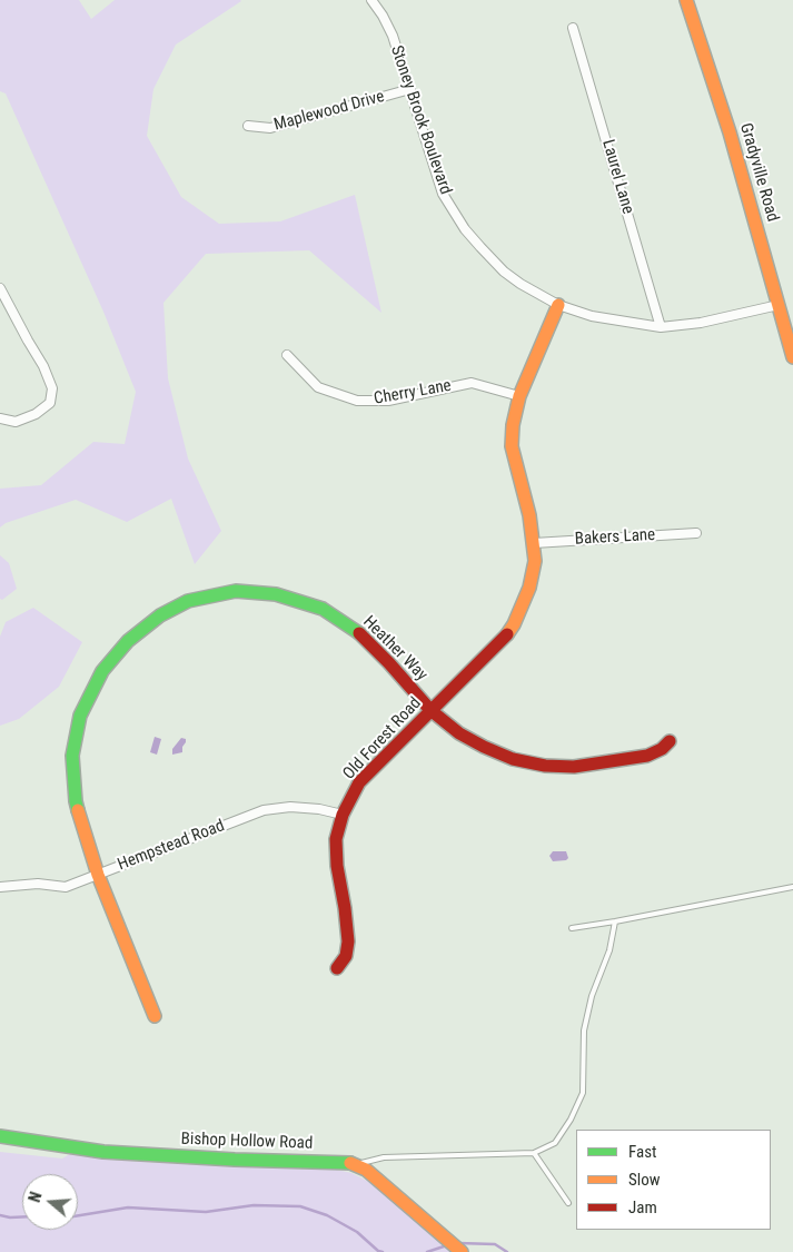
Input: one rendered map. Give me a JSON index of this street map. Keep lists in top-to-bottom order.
{
  "streets": {
    "street": [
      "Maplewood Drive",
      "Stoney Brook Boulevard",
      "Gradyville Road",
      "Laurel Lane",
      "Cherry Lane",
      "Bakers Lane",
      "Heather Way",
      "Old Forest Road",
      "Hempstead Road",
      "Bishop Hollow Road"
    ]
  },
  "crossings": [
    ["Maplewood Drive", "Stoney Brook Boulevard"],
    ["Stoney Brook Boulevard", "Gradyville Road"],
    ["Stoney Brook Boulevard", "Laurel Lane"],
    ["Stoney Brook Boulevard", "Old Forest Road"],
    ["Cherry Lane", "Old Forest Road"],
    ["Bakers Lane", "Old Forest Road"],
    ["Heather Way", "Old Forest Road"],
    ["Heather Way", "Hempstead Road"],
    ["Old Forest Road", "Hempstead Road"]
  ],
  "legend": ["Fast", "Slow", "Jam"],
  "north": "left"
}
